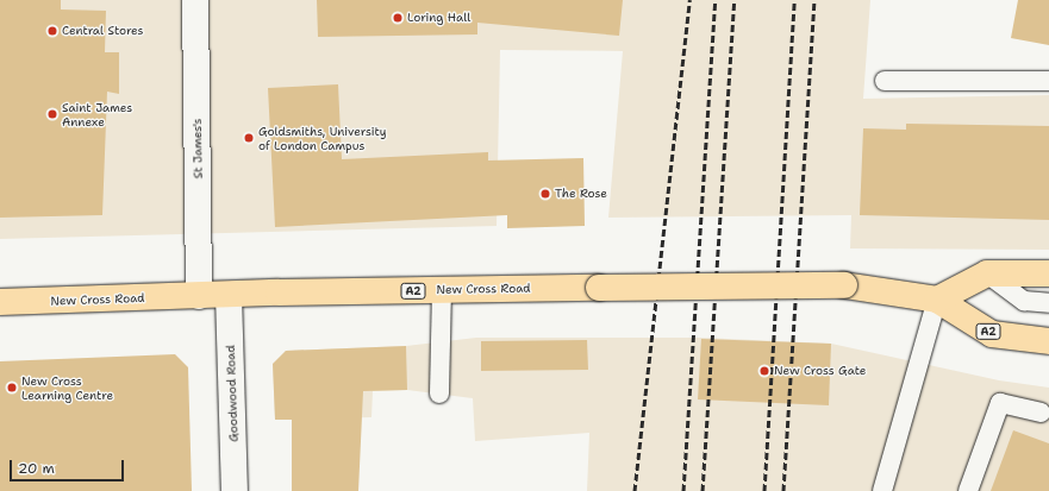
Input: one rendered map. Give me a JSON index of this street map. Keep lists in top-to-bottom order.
{
  "streets": {
    "highway": ["New Cross Road", "A2"],
    "street": ["St James's", "Goodwood Road"]
  },
  "crossings": [
    ["St James's", "New Cross Road"],
    ["New Cross Road", "Goodwood Road"]
  ],
  "places": [
    "Loring Hall",
    "Central Stores",
    "Saint James Annexe",
    "Goldsmiths, University of London Campus",
    "The Rose",
    "New Cross Gate",
    "New Cross Learning Centre"
  ],
  "scale_bar": "20 m"
}
